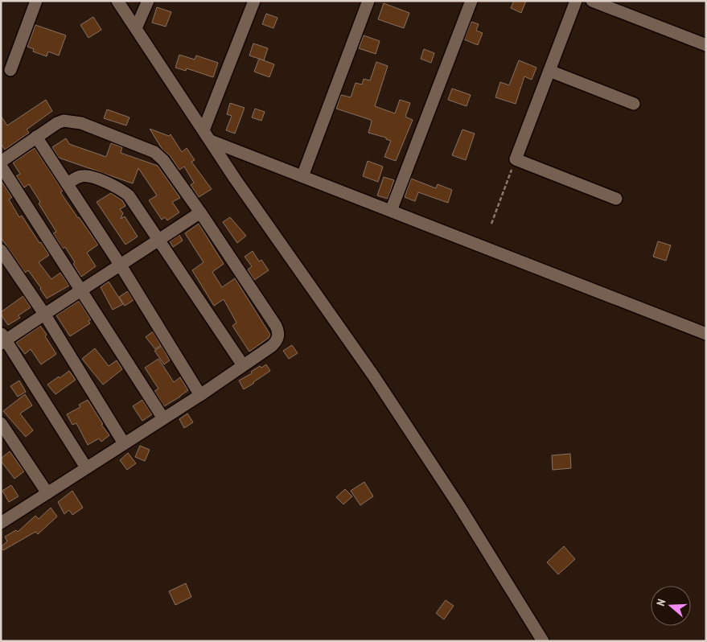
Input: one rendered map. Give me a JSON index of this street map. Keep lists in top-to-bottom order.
{
  "north": "left"
}
